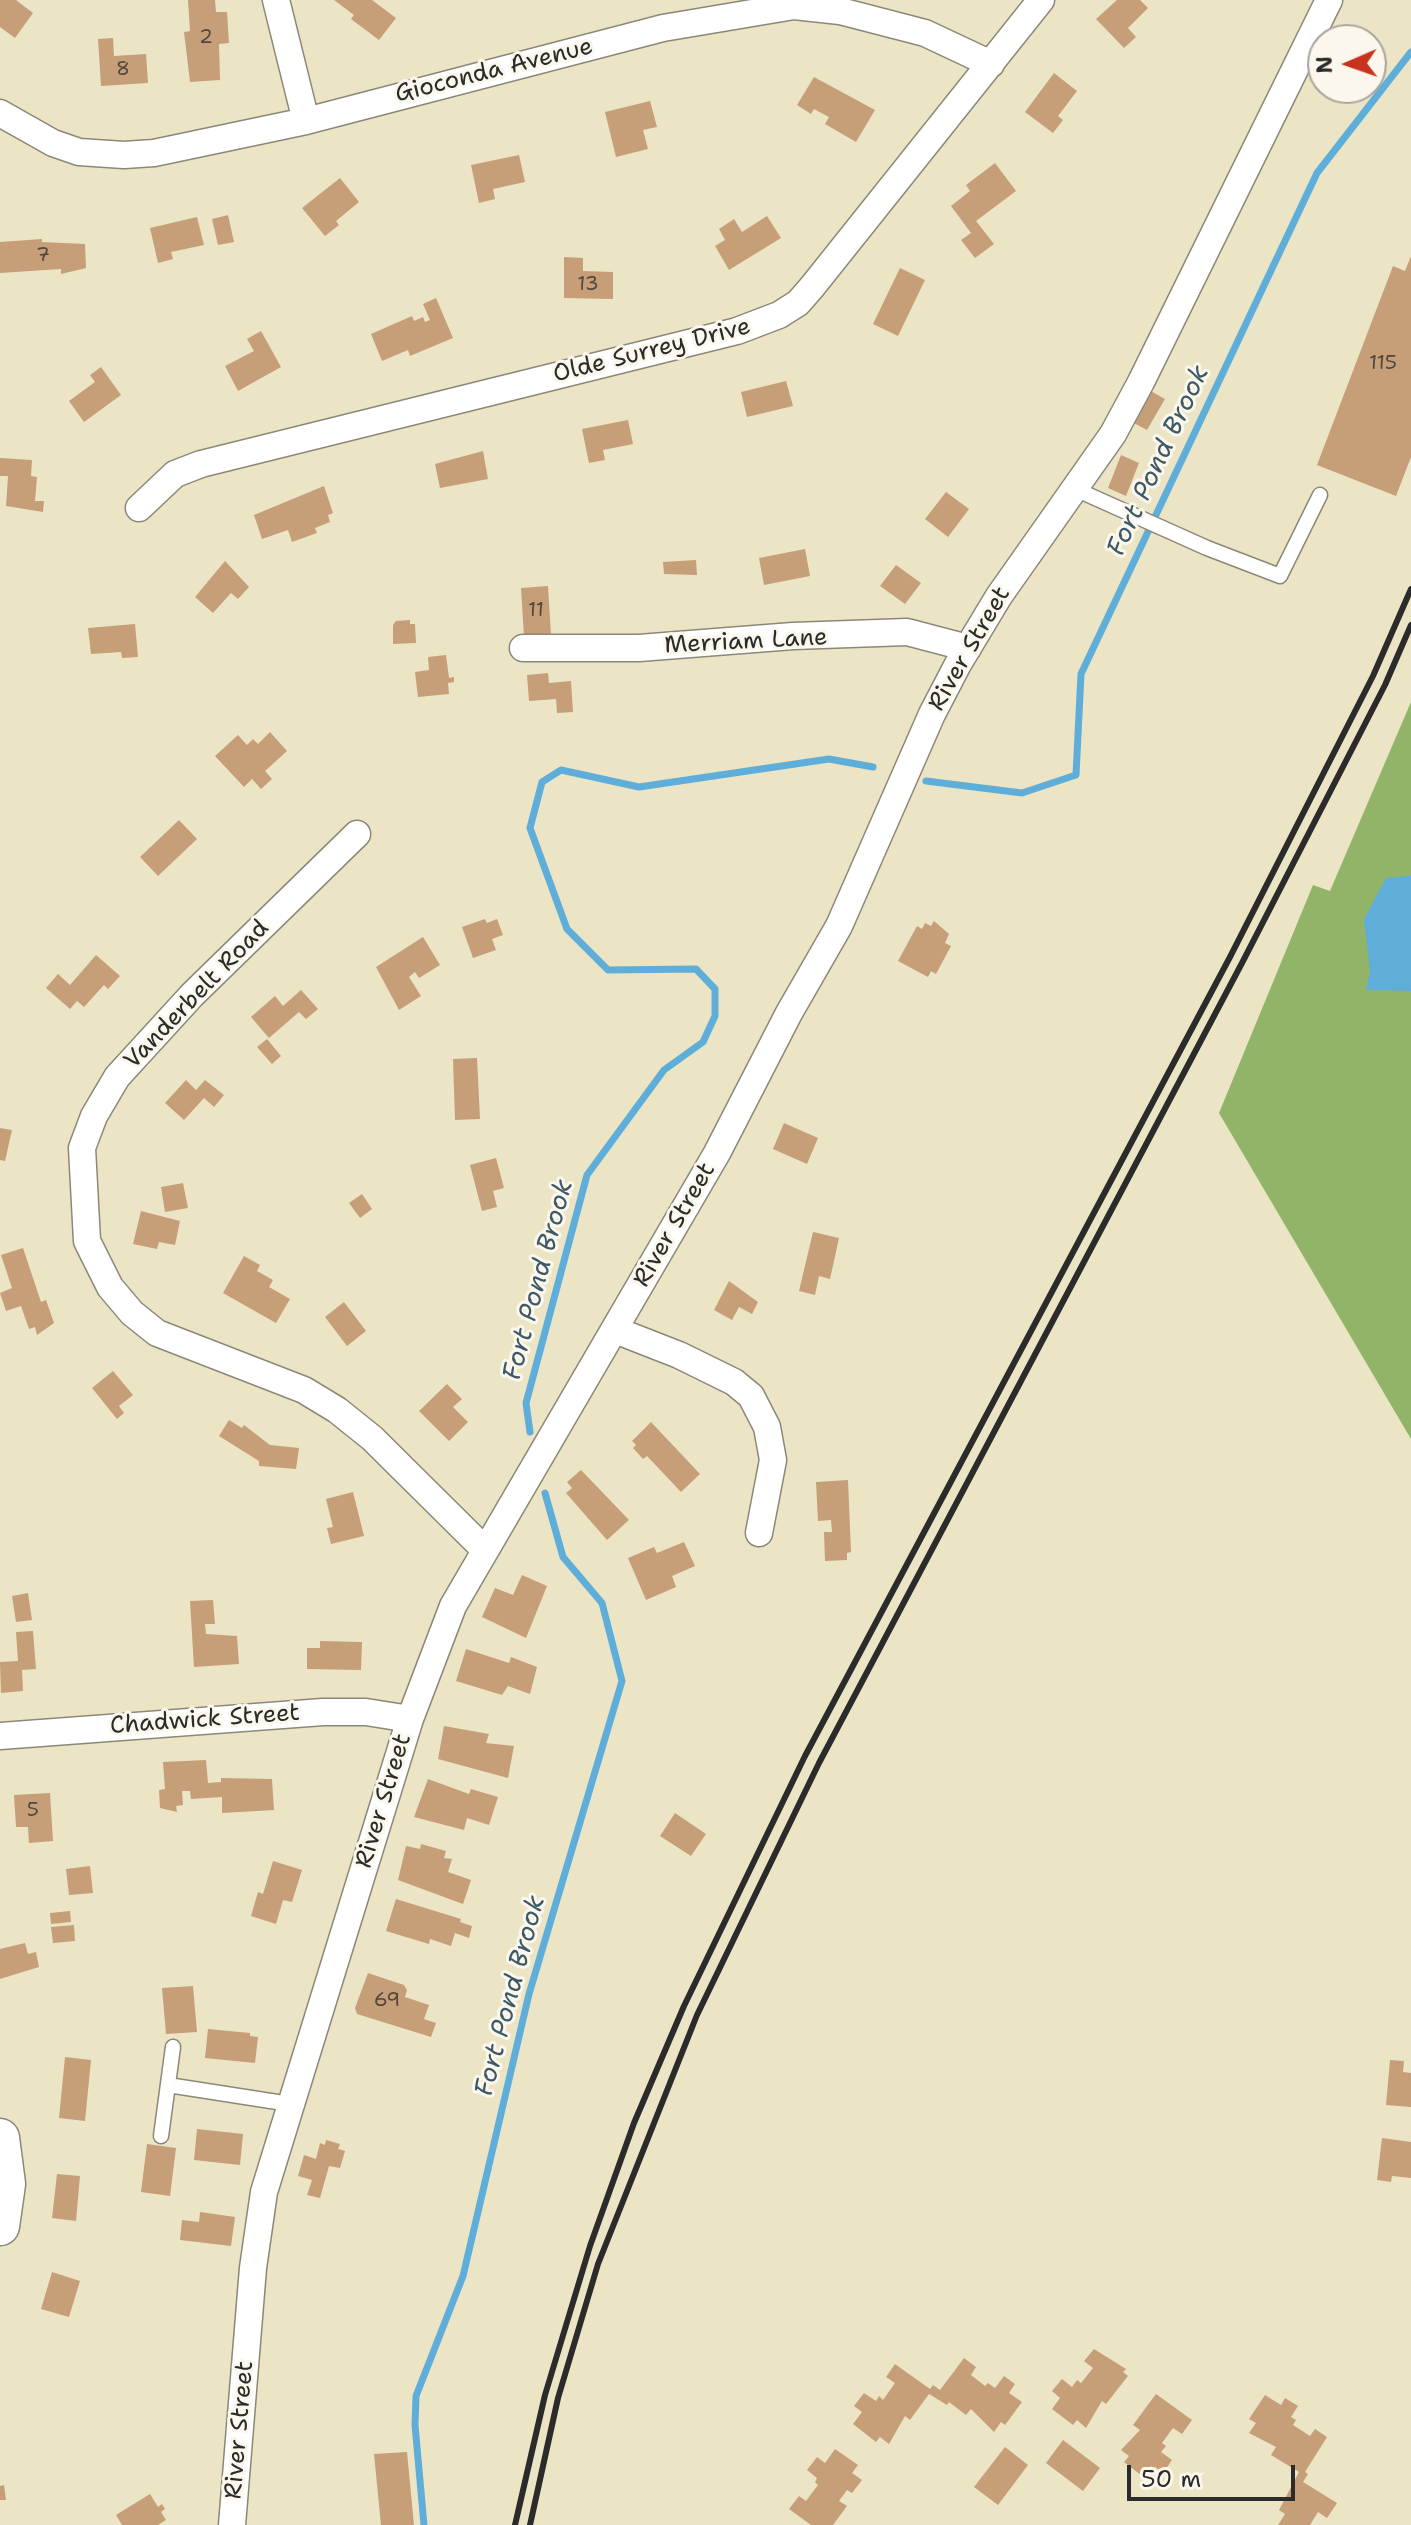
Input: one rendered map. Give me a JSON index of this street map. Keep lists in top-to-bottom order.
{
  "streets": {
    "street": [
      "Gioconda Avenue",
      "Olde Surrey Drive",
      "Merriam Lane",
      "River Street",
      "Vanderbelt Road",
      "Chadwick Street"
    ]
  },
  "crossings": [
    ["Gioconda Avenue", "Olde Surrey Drive"],
    ["Merriam Lane", "River Street"],
    ["River Street", "Vanderbelt Road"],
    ["River Street", "Chadwick Street"]
  ],
  "water": ["Fort Pond Brook"],
  "house_numbers": [
    "2",
    "8",
    "7",
    "13",
    "115",
    "11",
    "5",
    "69"
  ],
  "scale_bar": "50 m",
  "north": "left"
}
